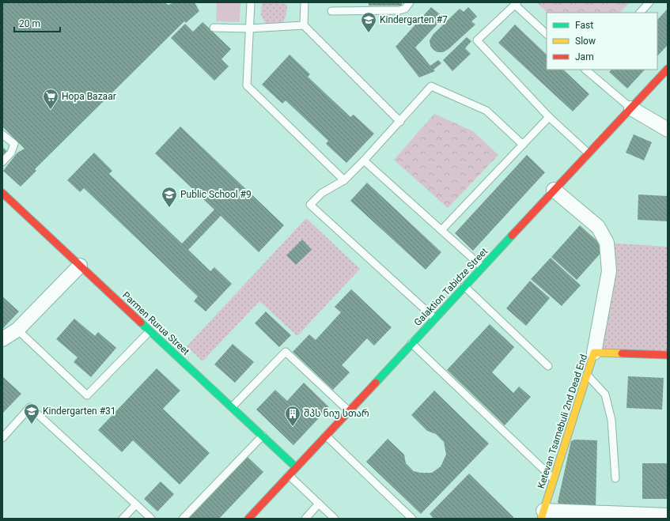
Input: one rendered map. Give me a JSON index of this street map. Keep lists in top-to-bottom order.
{
  "streets": {
    "street": ["Galaktion Tabidze Street", "Parmen Rurua Street", "Ketevan Tsamebuli 2nd Dead End"]
  },
  "crossings": [
    ["Galaktion Tabidze Street", "Parmen Rurua Street"]
  ],
  "places": {
    "school or university": ["Kindergarten #7", "Public School #9", "Kindergarten #31"],
    "supermarket": ["Hopa Bazaar"],
    "building": ["შპს ნიუ სთარ"]
  },
  "legend": ["Fast", "Slow", "Jam"],
  "scale_bar": "20 m"
}
